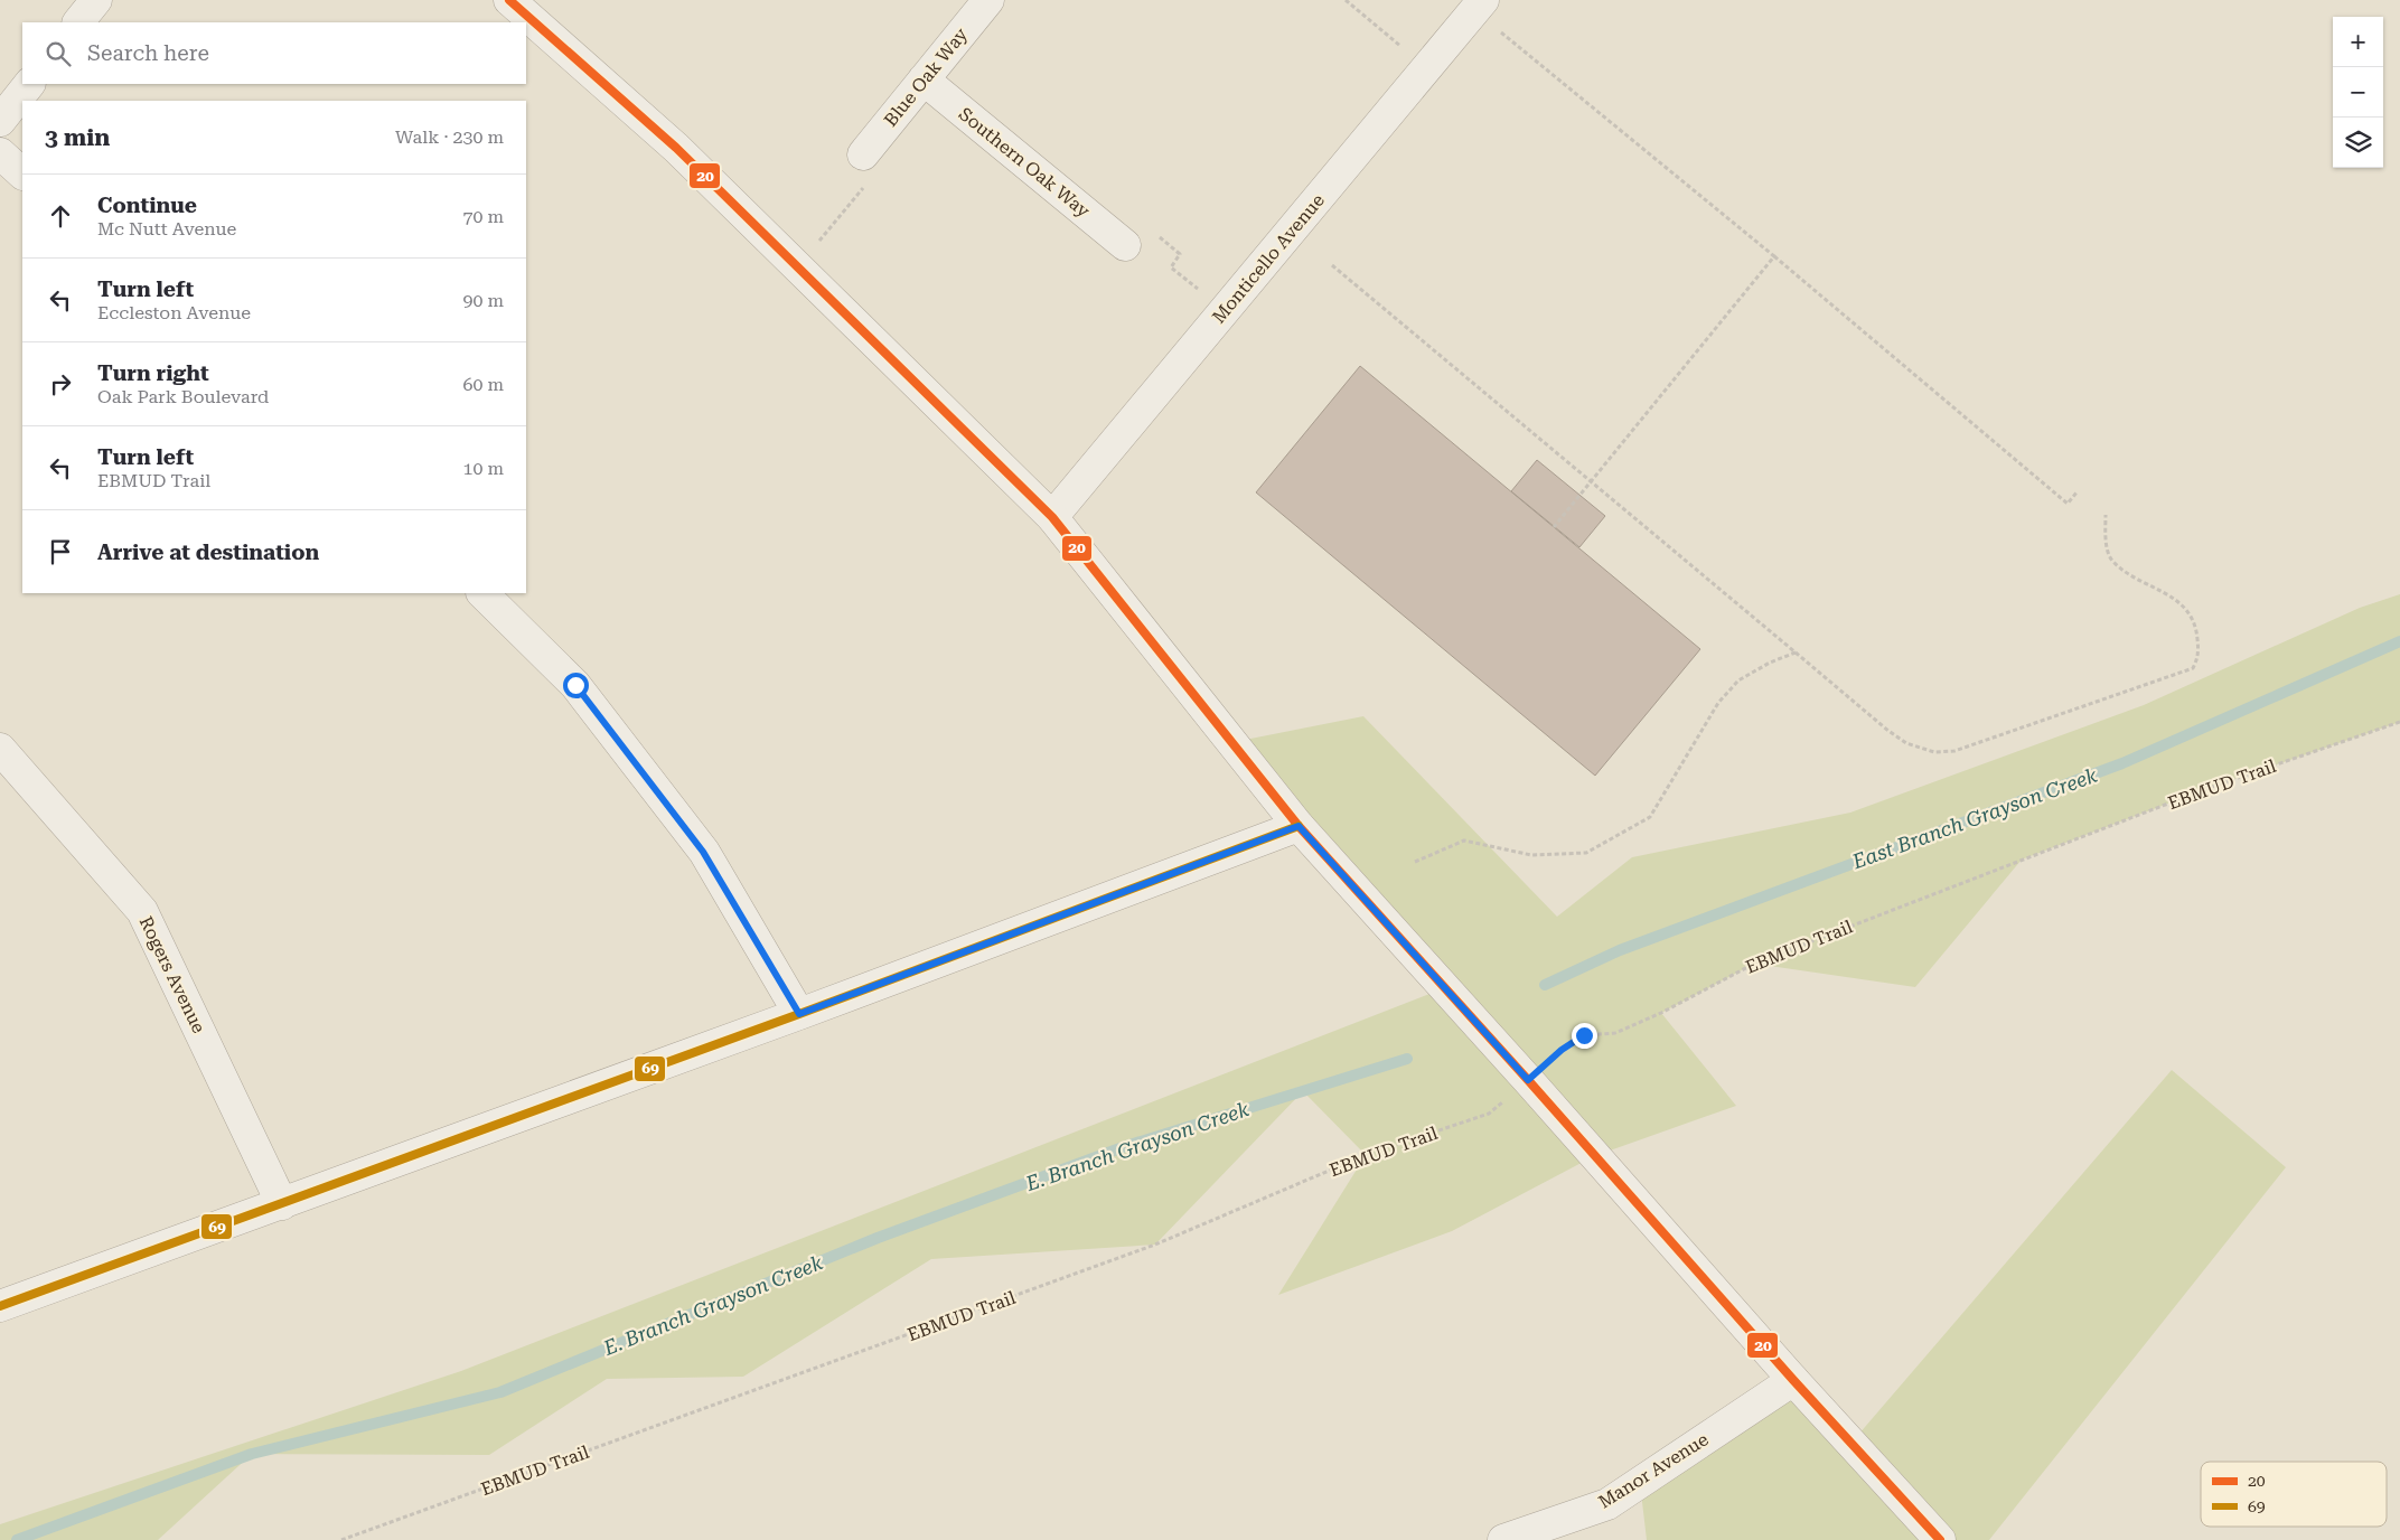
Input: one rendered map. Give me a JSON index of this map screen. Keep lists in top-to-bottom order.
{
  "streets": {
    "street": [
      "Blue Oak Way",
      "Southern Oak Way",
      "Monticello Avenue",
      "Rogers Avenue",
      "Manor Avenue"
    ],
    "path": ["EBMUD Trail"]
  },
  "crossings": [
    ["Blue Oak Way", "Southern Oak Way"]
  ],
  "water": ["East Branch Grayson Creek", "E. Branch Grayson Creek"],
  "lines": ["transit line 20", "transit line 69"],
  "legend": ["20", "69"],
  "page": {
    "map_buttons": ["+", "−"],
    "search": "Search here",
    "heading": ["3 min", "Walk · 230 m"],
    "list": [
      ["Continue", "Mc Nutt Avenue", "70 m"],
      ["Turn left", "Eccleston Avenue", "90 m"],
      ["Turn right", "Oak Park Boulevard", "60 m"],
      ["Turn left", "EBMUD Trail", "10 m"],
      "Arrive at destination"
    ]
  }
}
